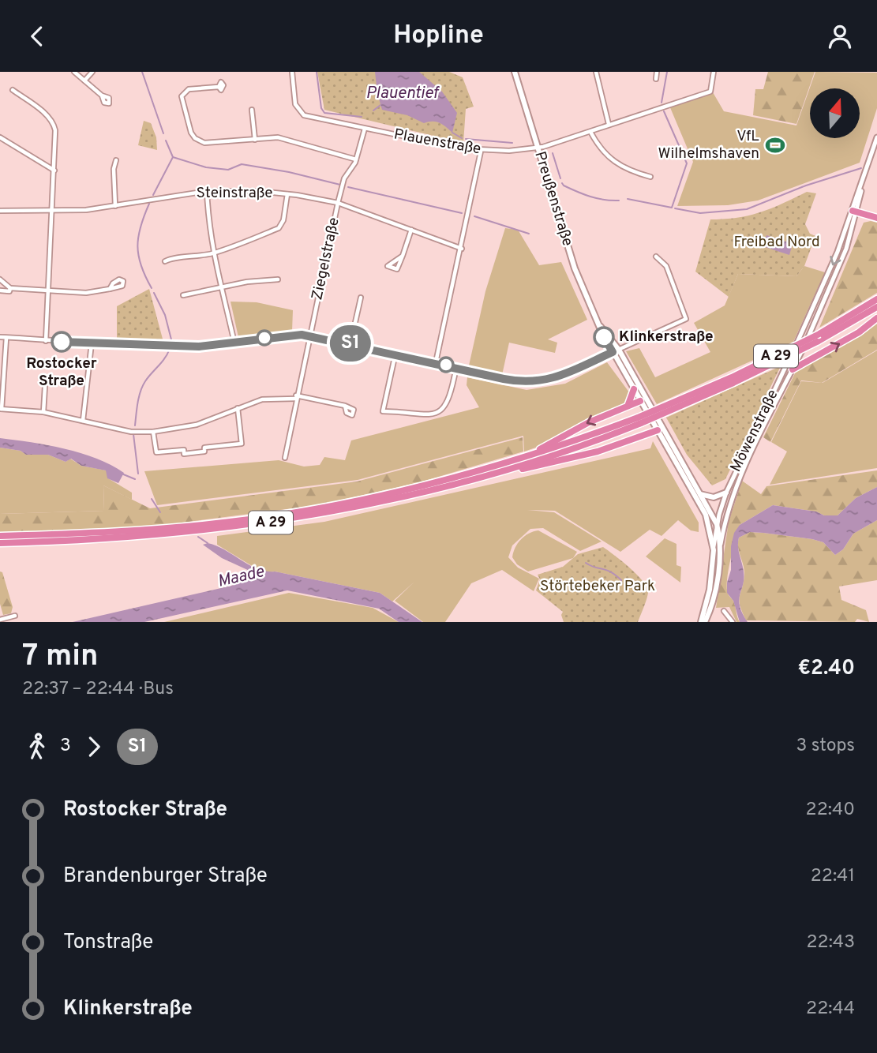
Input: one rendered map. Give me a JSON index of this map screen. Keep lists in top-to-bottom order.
{
  "streets": {
    "highway": ["A 29"],
    "main road": ["Preußenstraße"],
    "street": [
      "Plauenstraße",
      "Steinstraße",
      "Ziegelstraße",
      "Möwenstraße"
    ]
  },
  "crossings": [
    ["Plauenstraße", "Preußenstraße"],
    ["Plauenstraße", "Ziegelstraße"],
    ["Steinstraße", "Ziegelstraße"],
    ["Preußenstraße", "Möwenstraße"]
  ],
  "water": ["Plauentief", "Maade"],
  "parks": ["Freibad Nord", "Störtebeker Park"],
  "places": {
    "sports": ["VfL Wilhelmshaven"],
    "other": ["Klinkerstraße", "Rostocker Straße"]
  },
  "lines": ["bus line S1"],
  "north": "top",
  "page": {
    "header": "Hopline",
    "on_map": "S1",
    "heading": ["7 min", "22:37 – 22:44 · Bus", "€2.40"],
    "legs": ["3", "S1", "3 stops"],
    "list": [
      {
        "name": "Rostocker Straße",
        "value": "22:40"
      },
      {
        "name": "Brandenburger Straße",
        "value": "22:41"
      },
      {
        "name": "Tonstraße",
        "value": "22:43"
      },
      {
        "name": "Klinkerstraße",
        "value": "22:44"
      }
    ]
  }
}
